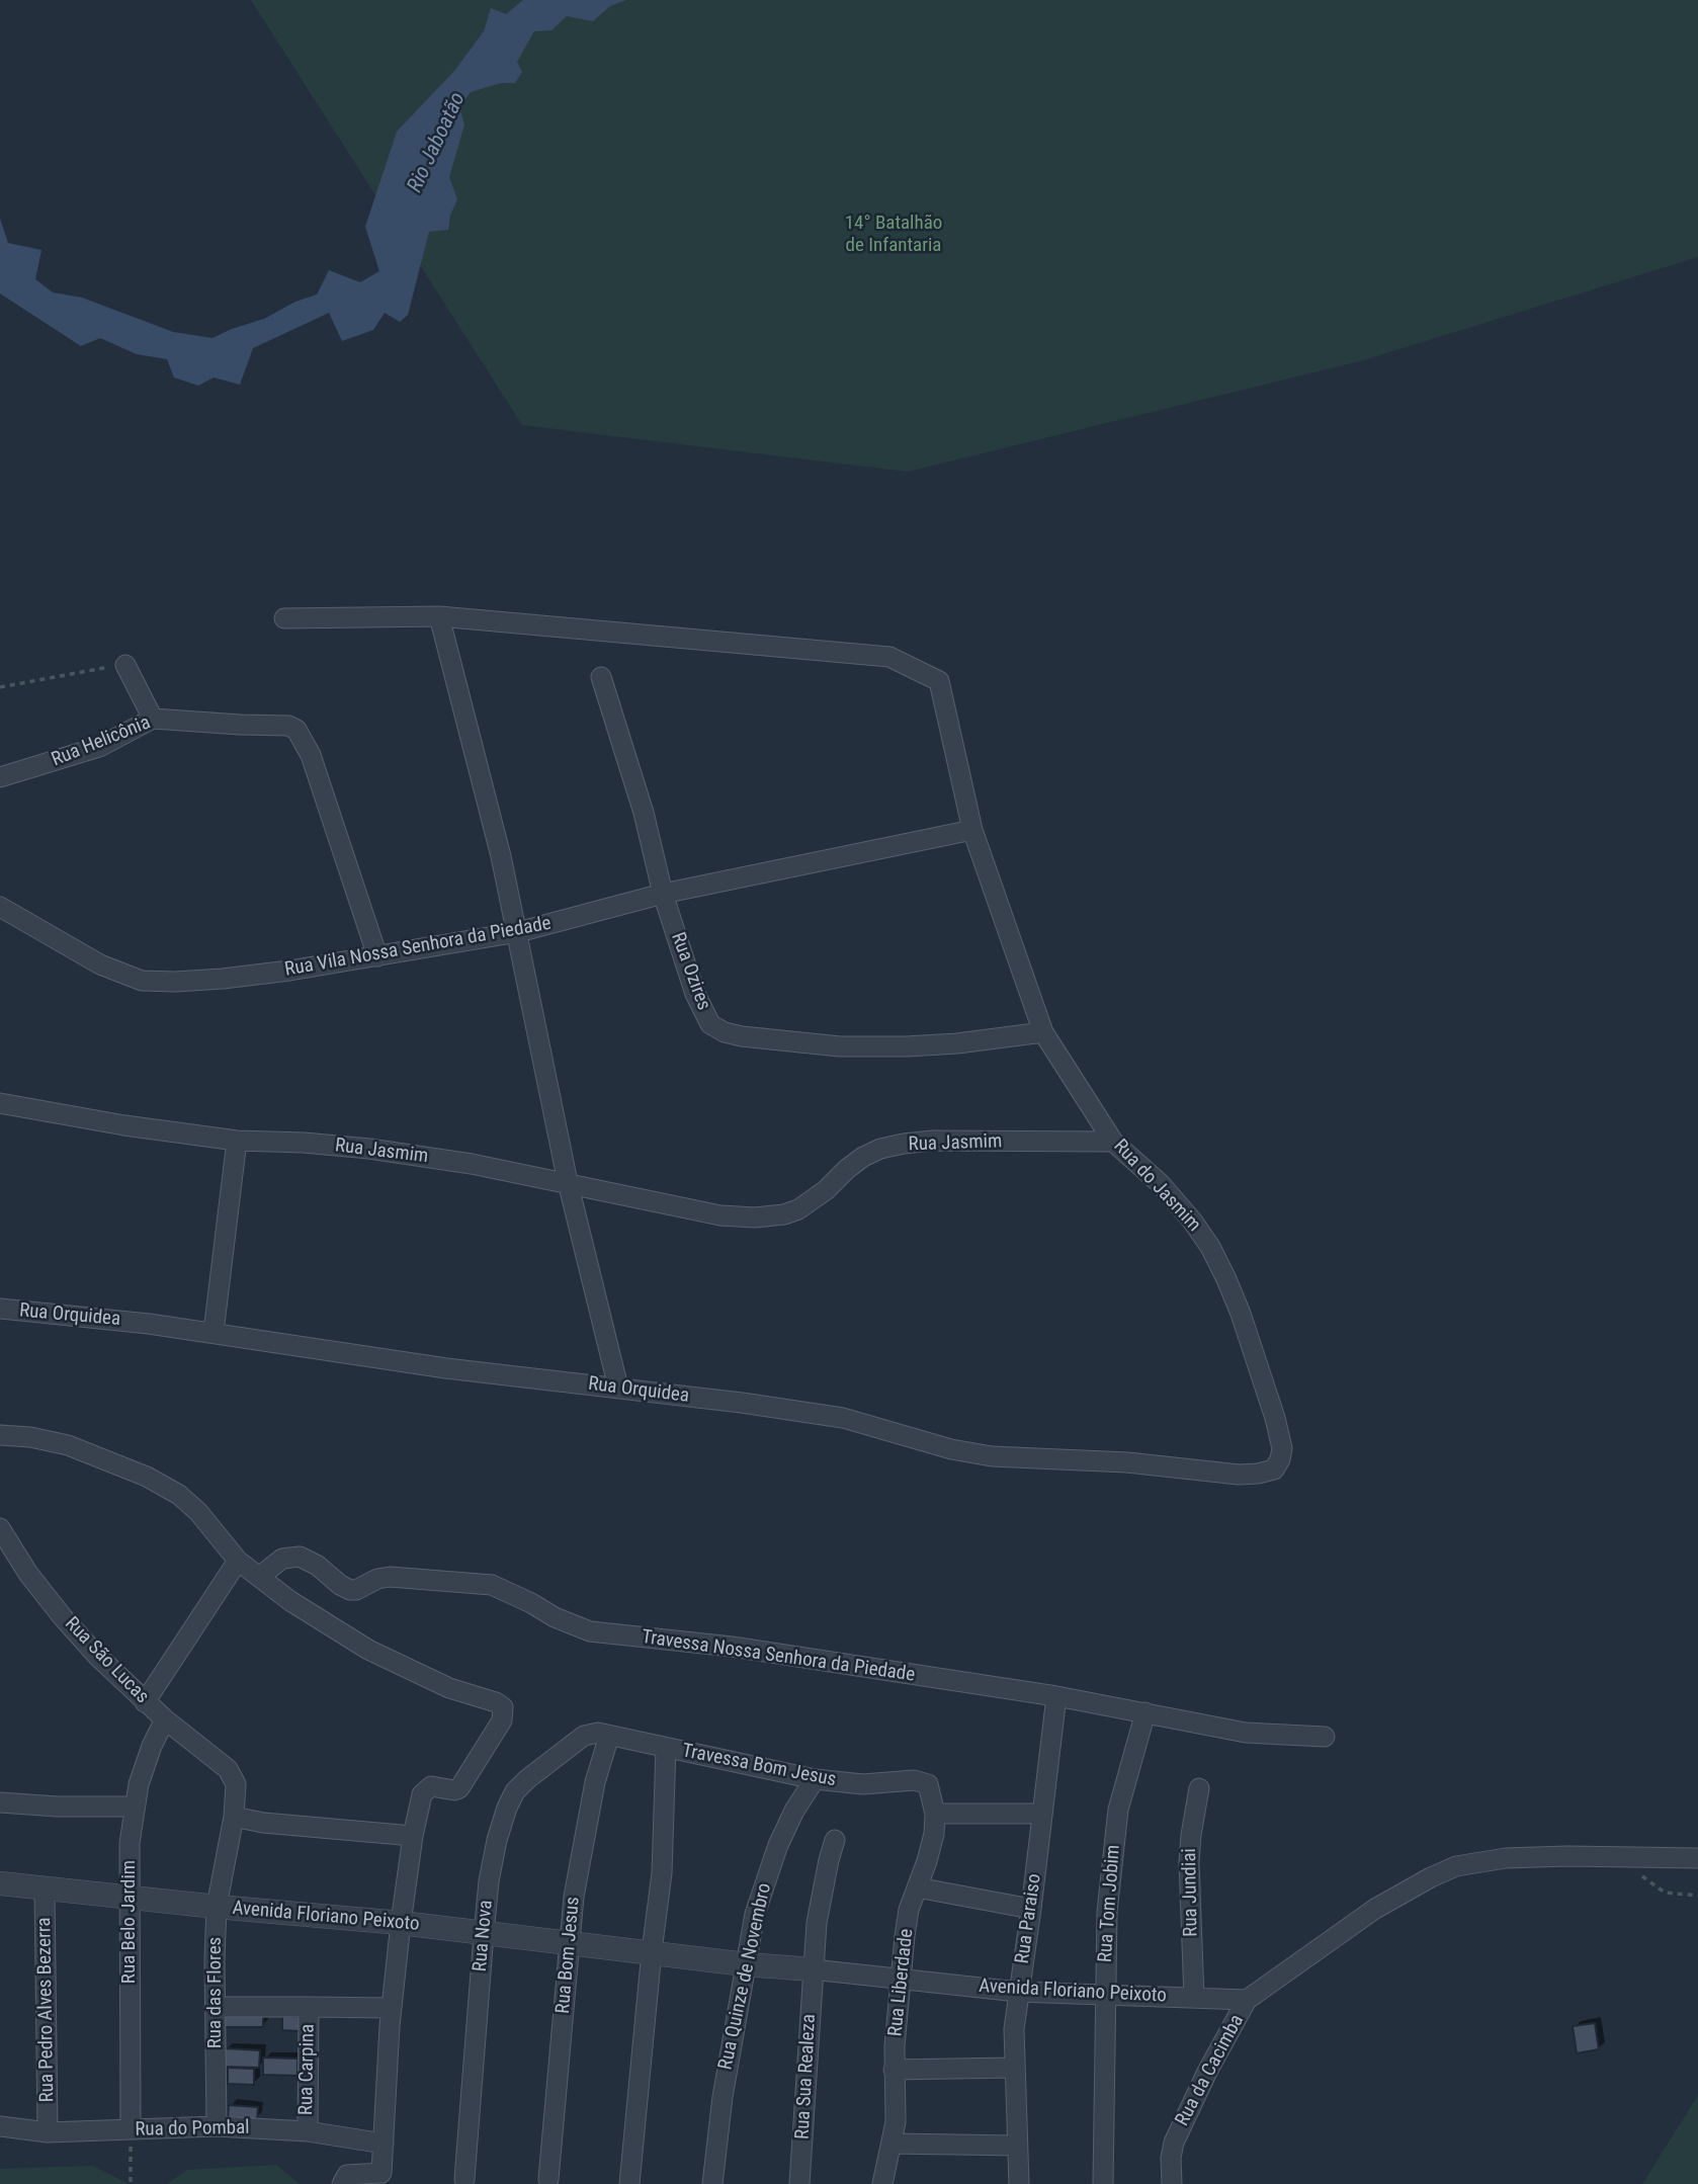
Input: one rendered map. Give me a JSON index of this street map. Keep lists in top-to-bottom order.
{
  "streets": {
    "street": [
      "Rua Helicônia",
      "Rua Vila Nossa Senhora da Piedade",
      "Rua Ozires",
      "Rua Jasmim",
      "Rua do Jasmim",
      "Rua Orquidea",
      "Travessa Nossa Senhora da Piedade",
      "Rua São Lucas",
      "Travessa Bom Jesus",
      "Rua Jundiai",
      "Rua Tom Jobim",
      "Avenida Floriano Peixoto",
      "Rua Paraiso",
      "Rua Belo Jardim",
      "Rua Nova",
      "Rua Bom Jesus",
      "Rua Quinze de Novembro",
      "Rua Liberdade",
      "Rua das Flores",
      "Rua Pedro Alves Bezerra",
      "Rua Carpina",
      "Rua da Cacimba",
      "Rua Sua Realeza",
      "Rua do Pombal"
    ]
  },
  "crossings": [
    ["Rua Helicônia", "Rua Vila Nossa Senhora da Piedade"],
    ["Rua Vila Nossa Senhora da Piedade", "Rua Ozires"],
    ["Rua Vila Nossa Senhora da Piedade", "Rua do Jasmim"],
    ["Rua Ozires", "Rua do Jasmim"],
    ["Rua Jasmim", "Rua do Jasmim"],
    ["Rua do Jasmim", "Rua Orquidea"],
    ["Travessa Nossa Senhora da Piedade", "Rua Tom Jobim"],
    ["Travessa Nossa Senhora da Piedade", "Rua Paraiso"],
    ["Rua São Lucas", "Rua Belo Jardim"],
    ["Rua São Lucas", "Rua das Flores"],
    ["Travessa Bom Jesus", "Rua Nova"],
    ["Travessa Bom Jesus", "Rua Bom Jesus"],
    ["Travessa Bom Jesus", "Rua Quinze de Novembro"],
    ["Travessa Bom Jesus", "Rua Liberdade"],
    ["Rua Jundiai", "Avenida Floriano Peixoto"],
    ["Rua Tom Jobim", "Avenida Floriano Peixoto"],
    ["Avenida Floriano Peixoto", "Rua Paraiso"],
    ["Avenida Floriano Peixoto", "Rua Belo Jardim"],
    ["Avenida Floriano Peixoto", "Rua Nova"],
    ["Avenida Floriano Peixoto", "Rua Bom Jesus"],
    ["Avenida Floriano Peixoto", "Rua Quinze de Novembro"],
    ["Avenida Floriano Peixoto", "Rua Liberdade"],
    ["Avenida Floriano Peixoto", "Rua das Flores"],
    ["Avenida Floriano Peixoto", "Rua Pedro Alves Bezerra"],
    ["Avenida Floriano Peixoto", "Rua da Cacimba"],
    ["Avenida Floriano Peixoto", "Rua Sua Realeza"],
    ["Rua Belo Jardim", "Rua do Pombal"],
    ["Rua Nova", "Rua Bom Jesus"],
    ["Rua das Flores", "Rua do Pombal"],
    ["Rua Pedro Alves Bezerra", "Rua do Pombal"],
    ["Rua Carpina", "Rua do Pombal"]
  ],
  "water": ["Rio Jaboatão"],
  "parks": ["14° Batalhão de Infantaria"]
}
